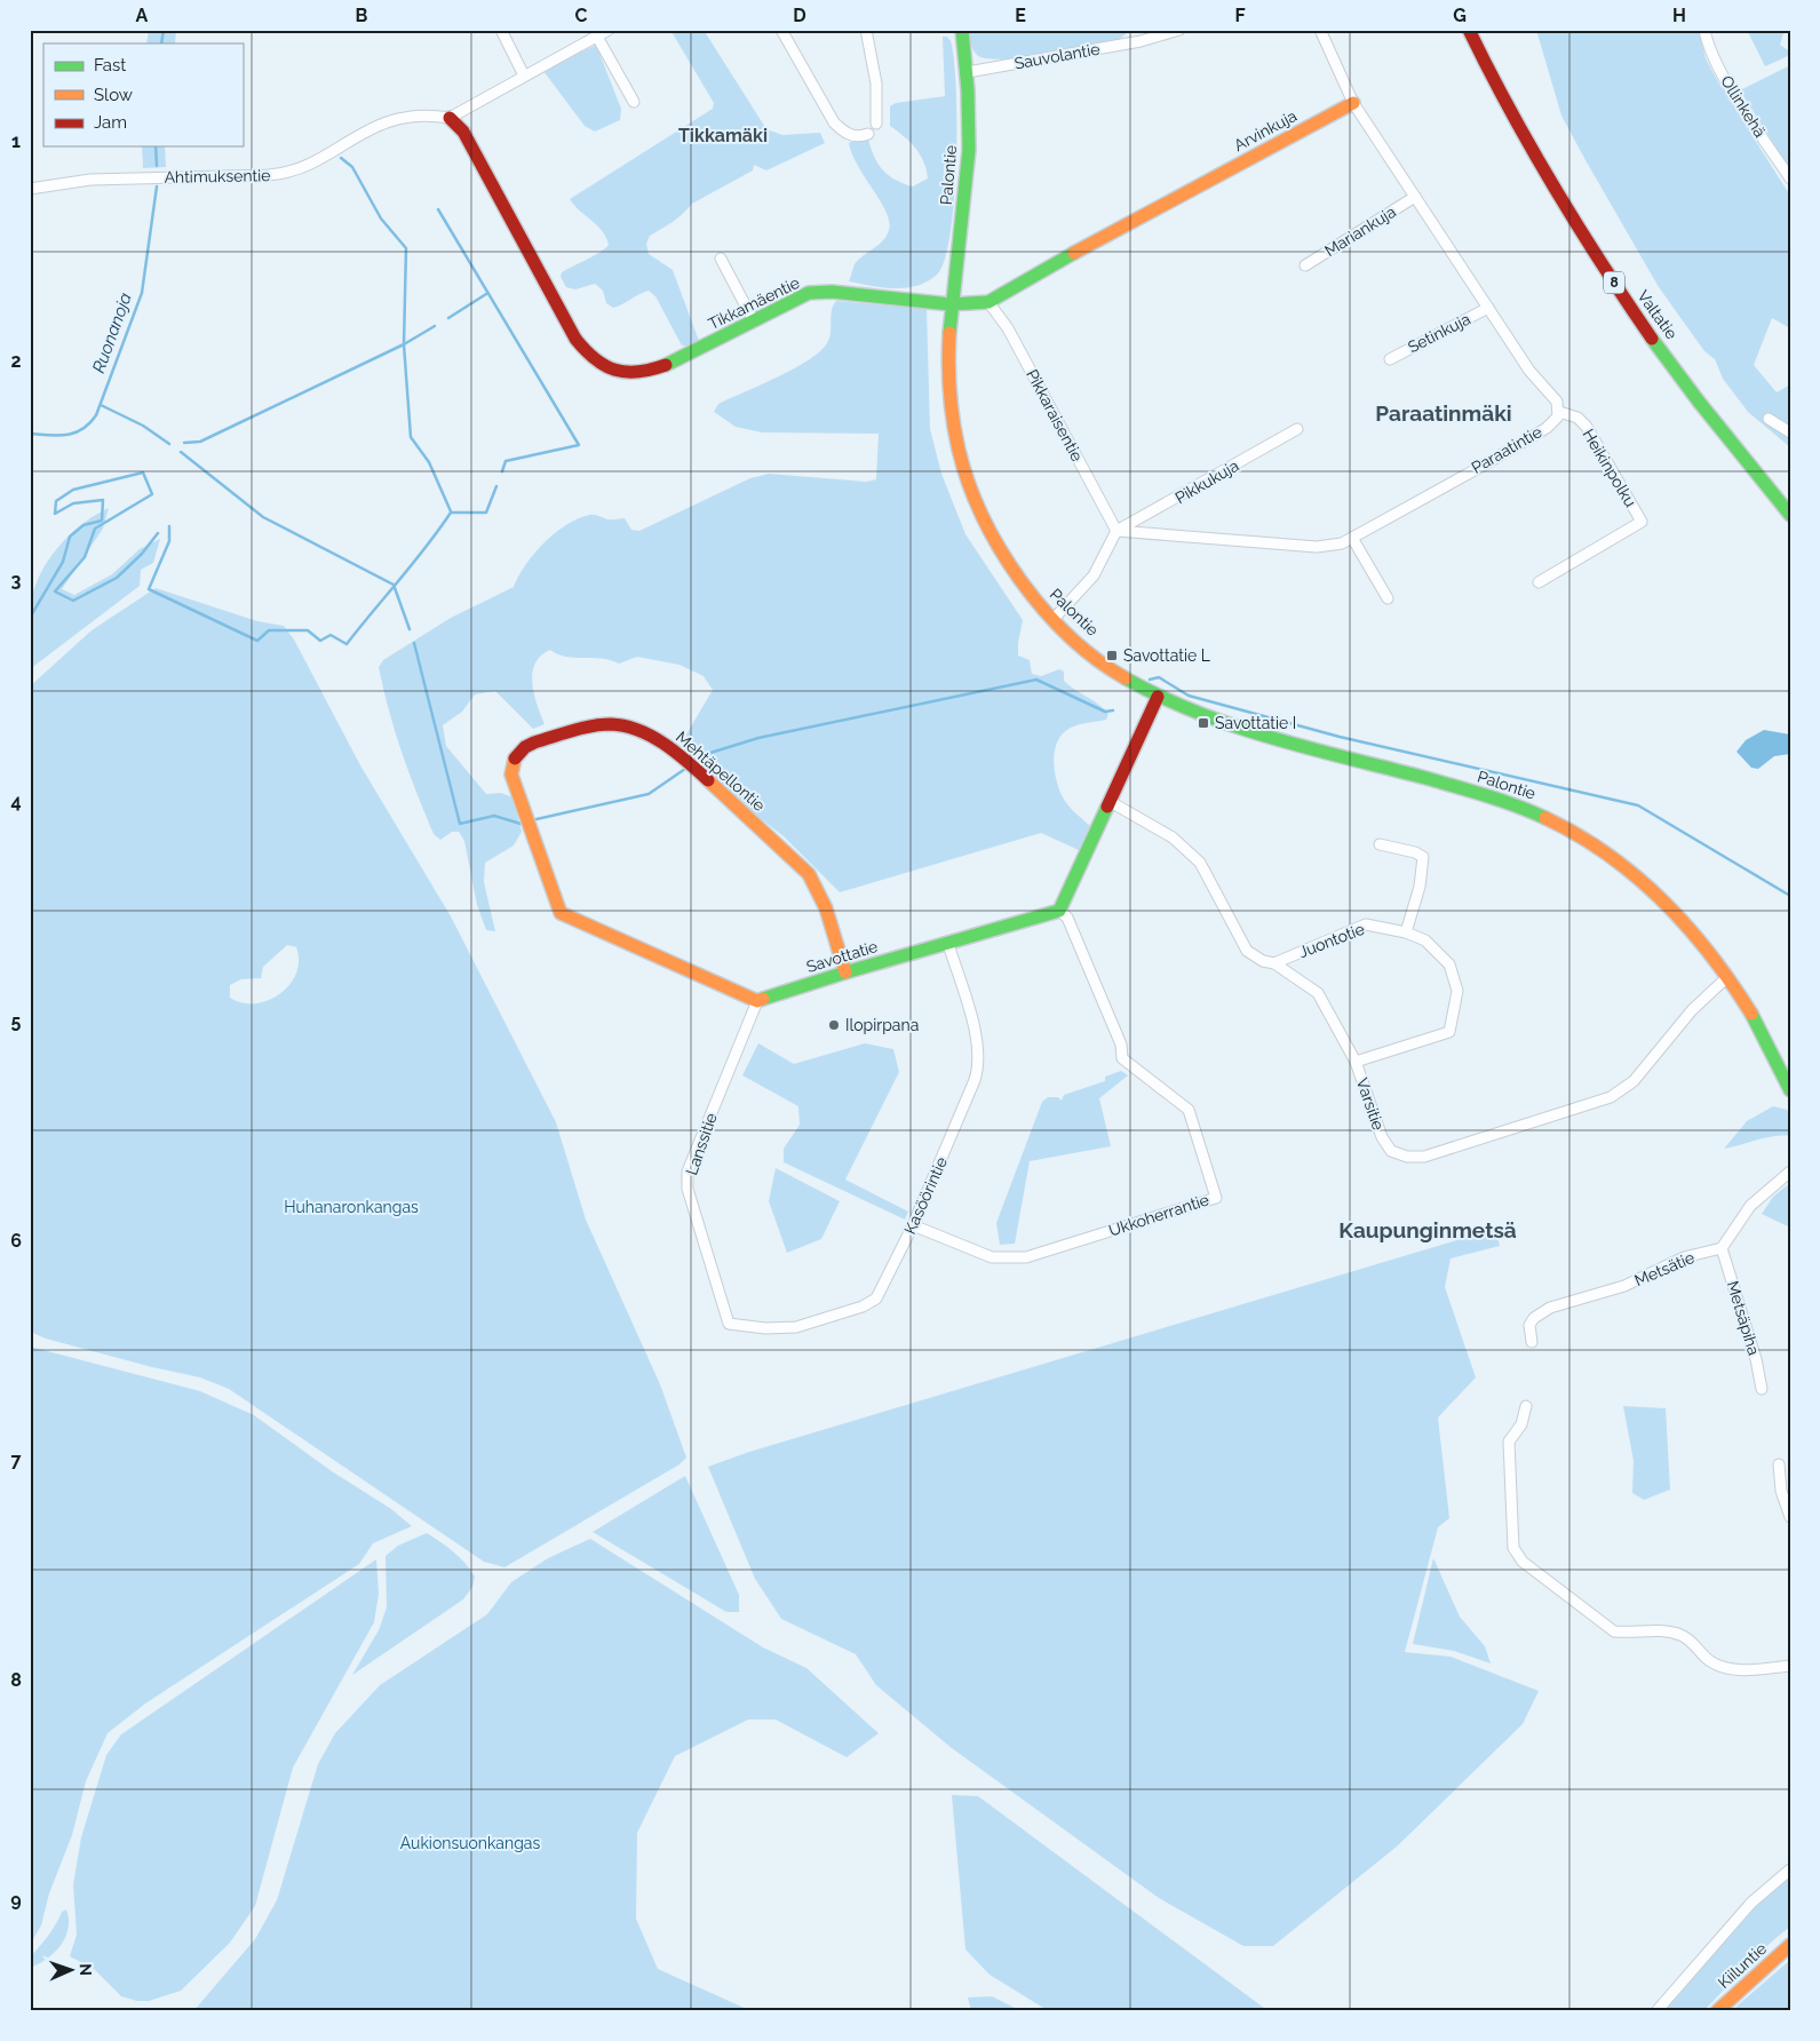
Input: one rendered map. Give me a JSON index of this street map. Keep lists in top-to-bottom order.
{
  "streets": {
    "main road": [
      "Arvinkuja",
      "Palontie",
      "8",
      "Tikkamäentie",
      "Valtatie",
      "Mehtäpellontie",
      "Savottatie",
      "Kiiluntie"
    ],
    "street": [
      "Sauvolantie",
      "Ollinkehä",
      "Ahtimuksentie",
      "Mariankuja",
      "Setinkuja",
      "Pikkaraisentie",
      "Paraatintie",
      "Heikinpolku",
      "Pikkukuja",
      "Juontotie",
      "Varsitie",
      "Lanssitie",
      "Kasöörintie",
      "Ukkoherrantie",
      "Metsätie",
      "Metsäpiha"
    ]
  },
  "crossings": [
    ["Sauvolantie", "Palontie"],
    ["Arvinkuja", "Tikkamäentie"],
    ["Palontie", "Tikkamäentie"],
    ["Palontie", "Varsitie"],
    ["Ahtimuksentie", "Tikkamäentie"],
    ["Tikkamäentie", "Pikkaraisentie"],
    ["Pikkaraisentie", "Paraatintie"],
    ["Pikkaraisentie", "Pikkukuja"],
    ["Paraatintie", "Heikinpolku"],
    ["Paraatintie", "Pikkukuja"],
    ["Mehtäpellontie", "Savottatie"],
    ["Mehtäpellontie", "Lanssitie"],
    ["Juontotie", "Varsitie"],
    ["Savottatie", "Lanssitie"],
    ["Savottatie", "Kasöörintie"],
    ["Savottatie", "Ukkoherrantie"],
    ["Lanssitie", "Kasöörintie"],
    ["Kasöörintie", "Ukkoherrantie"],
    ["Metsätie", "Metsäpiha"]
  ],
  "districts": ["Tikkamäki", "Paraatinmäki", "Kaupunginmetsä"],
  "water": ["Ruonanoja"],
  "parks": ["Huhanaronkangas", "Aukionsuonkangas"],
  "places": {
    "transit": ["Savottatie L", "Savottatie I"],
    "other": ["Ilopirpana"]
  },
  "legend": ["Fast", "Slow", "Jam"],
  "north": "right",
  "grid": {
    "columns": [
      "A",
      "B",
      "C",
      "D",
      "E",
      "F",
      "G",
      "H"
    ],
    "rows": [
      "1",
      "2",
      "3",
      "4",
      "5",
      "6",
      "7",
      "8",
      "9"
    ]
  }
}
